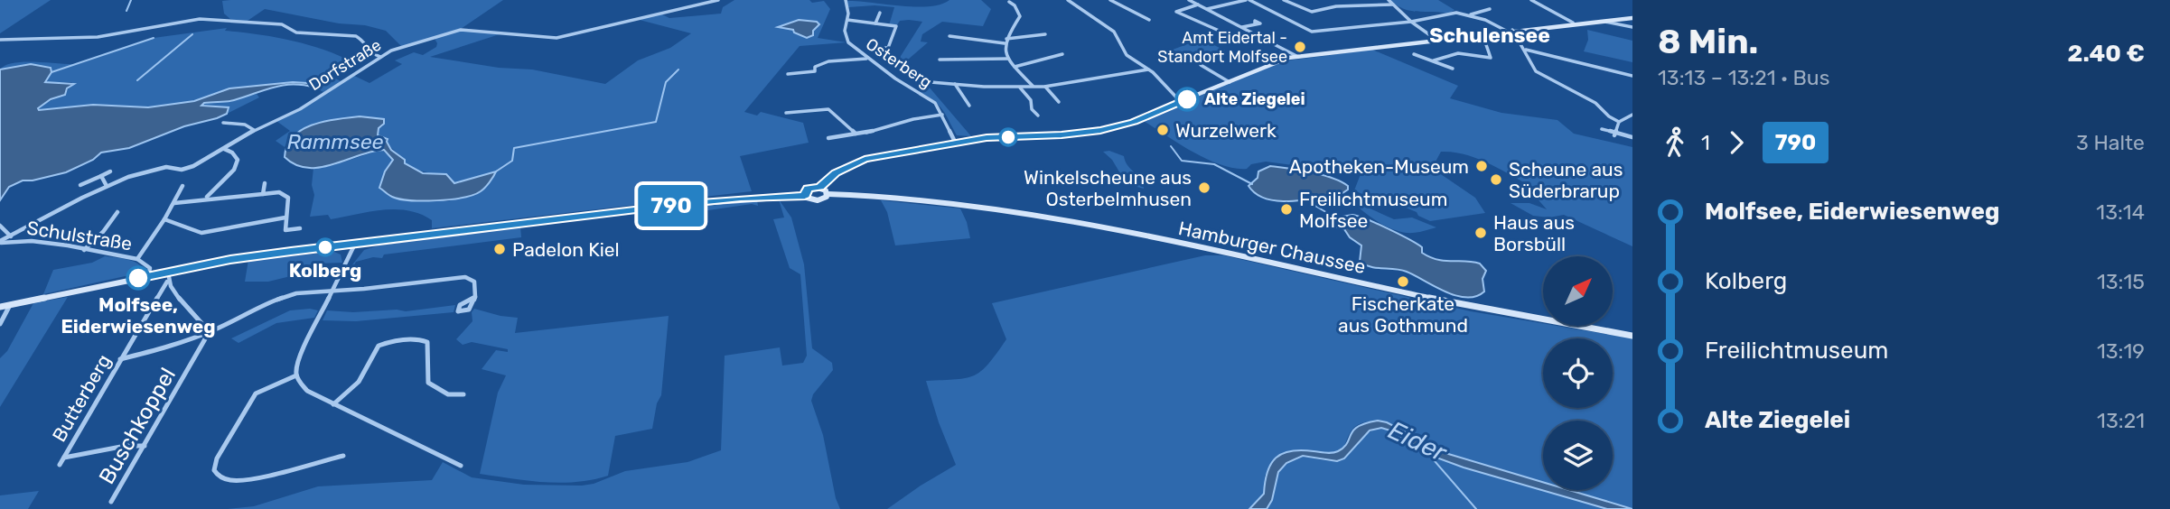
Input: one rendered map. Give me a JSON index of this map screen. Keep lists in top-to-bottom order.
{
  "streets": {
    "main road": ["Hamburger Chaussee"],
    "street": [
      "Osterberg",
      "Dorfstraße",
      "Schulstraße",
      "Butterberg",
      "Buschkoppel"
    ]
  },
  "crossings": [
    ["Dorfstraße", "Schulstraße"]
  ],
  "districts": ["Schulensee"],
  "water": ["Rammsee", "Eider"],
  "places": [
    "Amt Eidertal - Standort Molfsee",
    "Alte Ziegelei",
    "Wurzelwerk",
    "Apotheken-Museum",
    "Scheune aus Süderbrarup",
    "Winkelscheune aus Osterbelmhusen",
    "Freilichtmuseum Molfsee",
    "Haus aus Borsbüll",
    "Kolberg",
    "Padelon Kiel",
    "Molfsee, Eiderwiesenweg",
    "Fischerkate aus Gothmund"
  ],
  "lines": ["bus line 790"],
  "north": "top right",
  "page": {
    "on_map": "790",
    "heading": ["8 Min.", "13:13 – 13:21 · Bus", "2.40 €"],
    "legs": ["1", "790", "3 Halte"],
    "list": [
      {
        "name": "Molfsee, Eiderwiesenweg",
        "value": "13:14"
      },
      {
        "name": "Kolberg",
        "value": "13:15"
      },
      {
        "name": "Freilichtmuseum",
        "value": "13:19"
      },
      {
        "name": "Alte Ziegelei",
        "value": "13:21"
      }
    ]
  }
}
